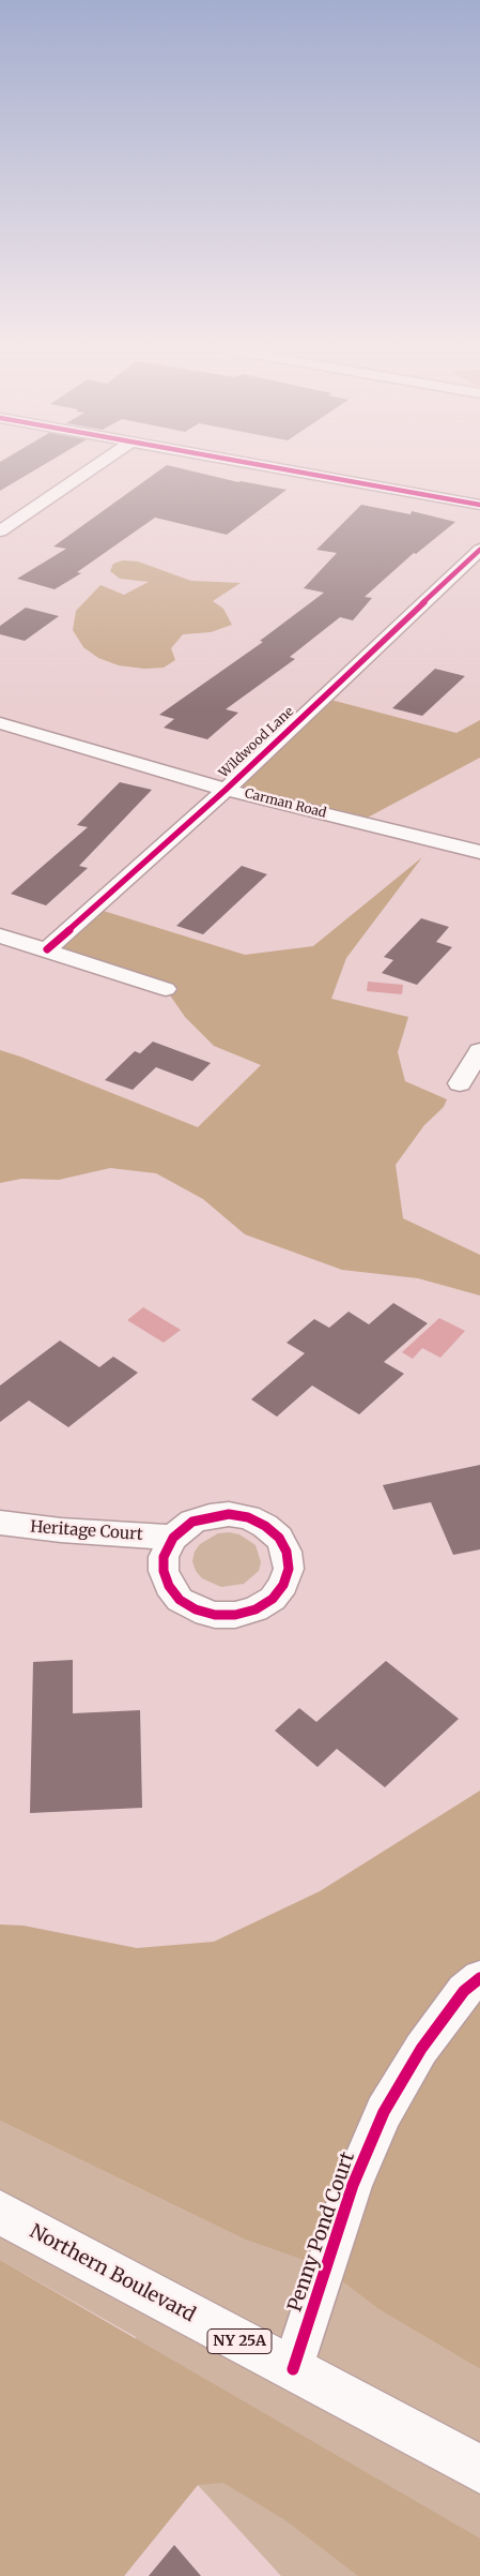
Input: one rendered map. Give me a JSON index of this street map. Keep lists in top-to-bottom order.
{
  "streets": {
    "main road": ["Northern Boulevard", "NY 25A"],
    "street": [
      "Wildwood Lane",
      "Carman Road",
      "Heritage Court",
      "Penny Pond Court"
    ]
  },
  "crossings": [
    ["Wildwood Lane", "Carman Road"],
    ["Penny Pond Court", "Northern Boulevard"]
  ]
}
